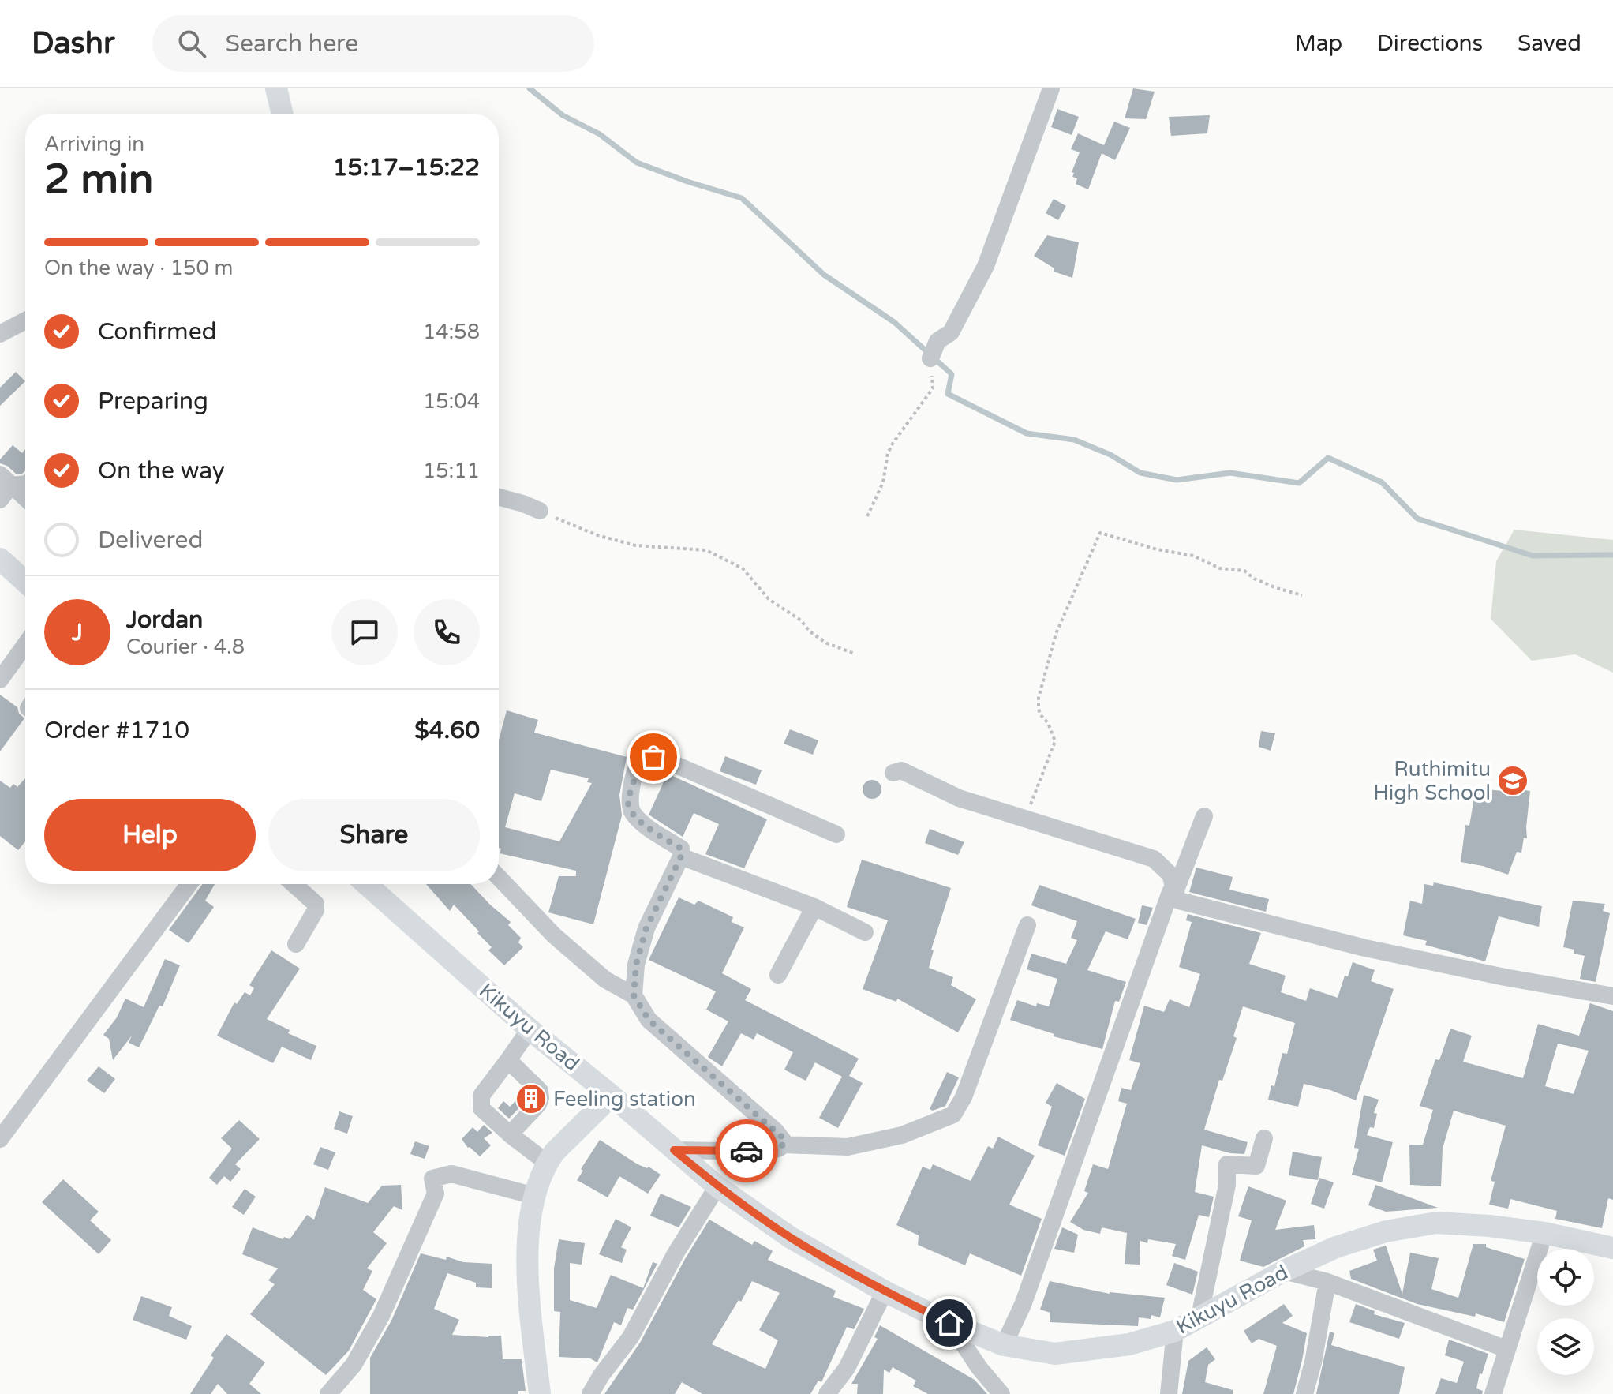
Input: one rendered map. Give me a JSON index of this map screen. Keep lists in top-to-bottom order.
{
  "streets": {
    "main road": ["Kikuyu Road"]
  },
  "places": {
    "school or university": ["Ruthimitu High School"],
    "building": ["Feeling station"]
  },
  "page": {
    "header": "Dashr",
    "search": "Search here",
    "nav": ["Map", "Directions", "Saved"],
    "heading": ["2 min", "Arriving in", "15:17–15:22"],
    "panel": [
      "Jordan",
      "Courier · 4.8",
      "Order #1710",
      "$4.60"
    ],
    "bar": "On the way · 150 m",
    "list": [
      ["Confirmed", "14:58"],
      ["Preparing", "15:04"],
      ["On the way", "15:11"],
      "Delivered"
    ],
    "round": "J",
    "buttons": ["Help", "Share"]
  }
}
